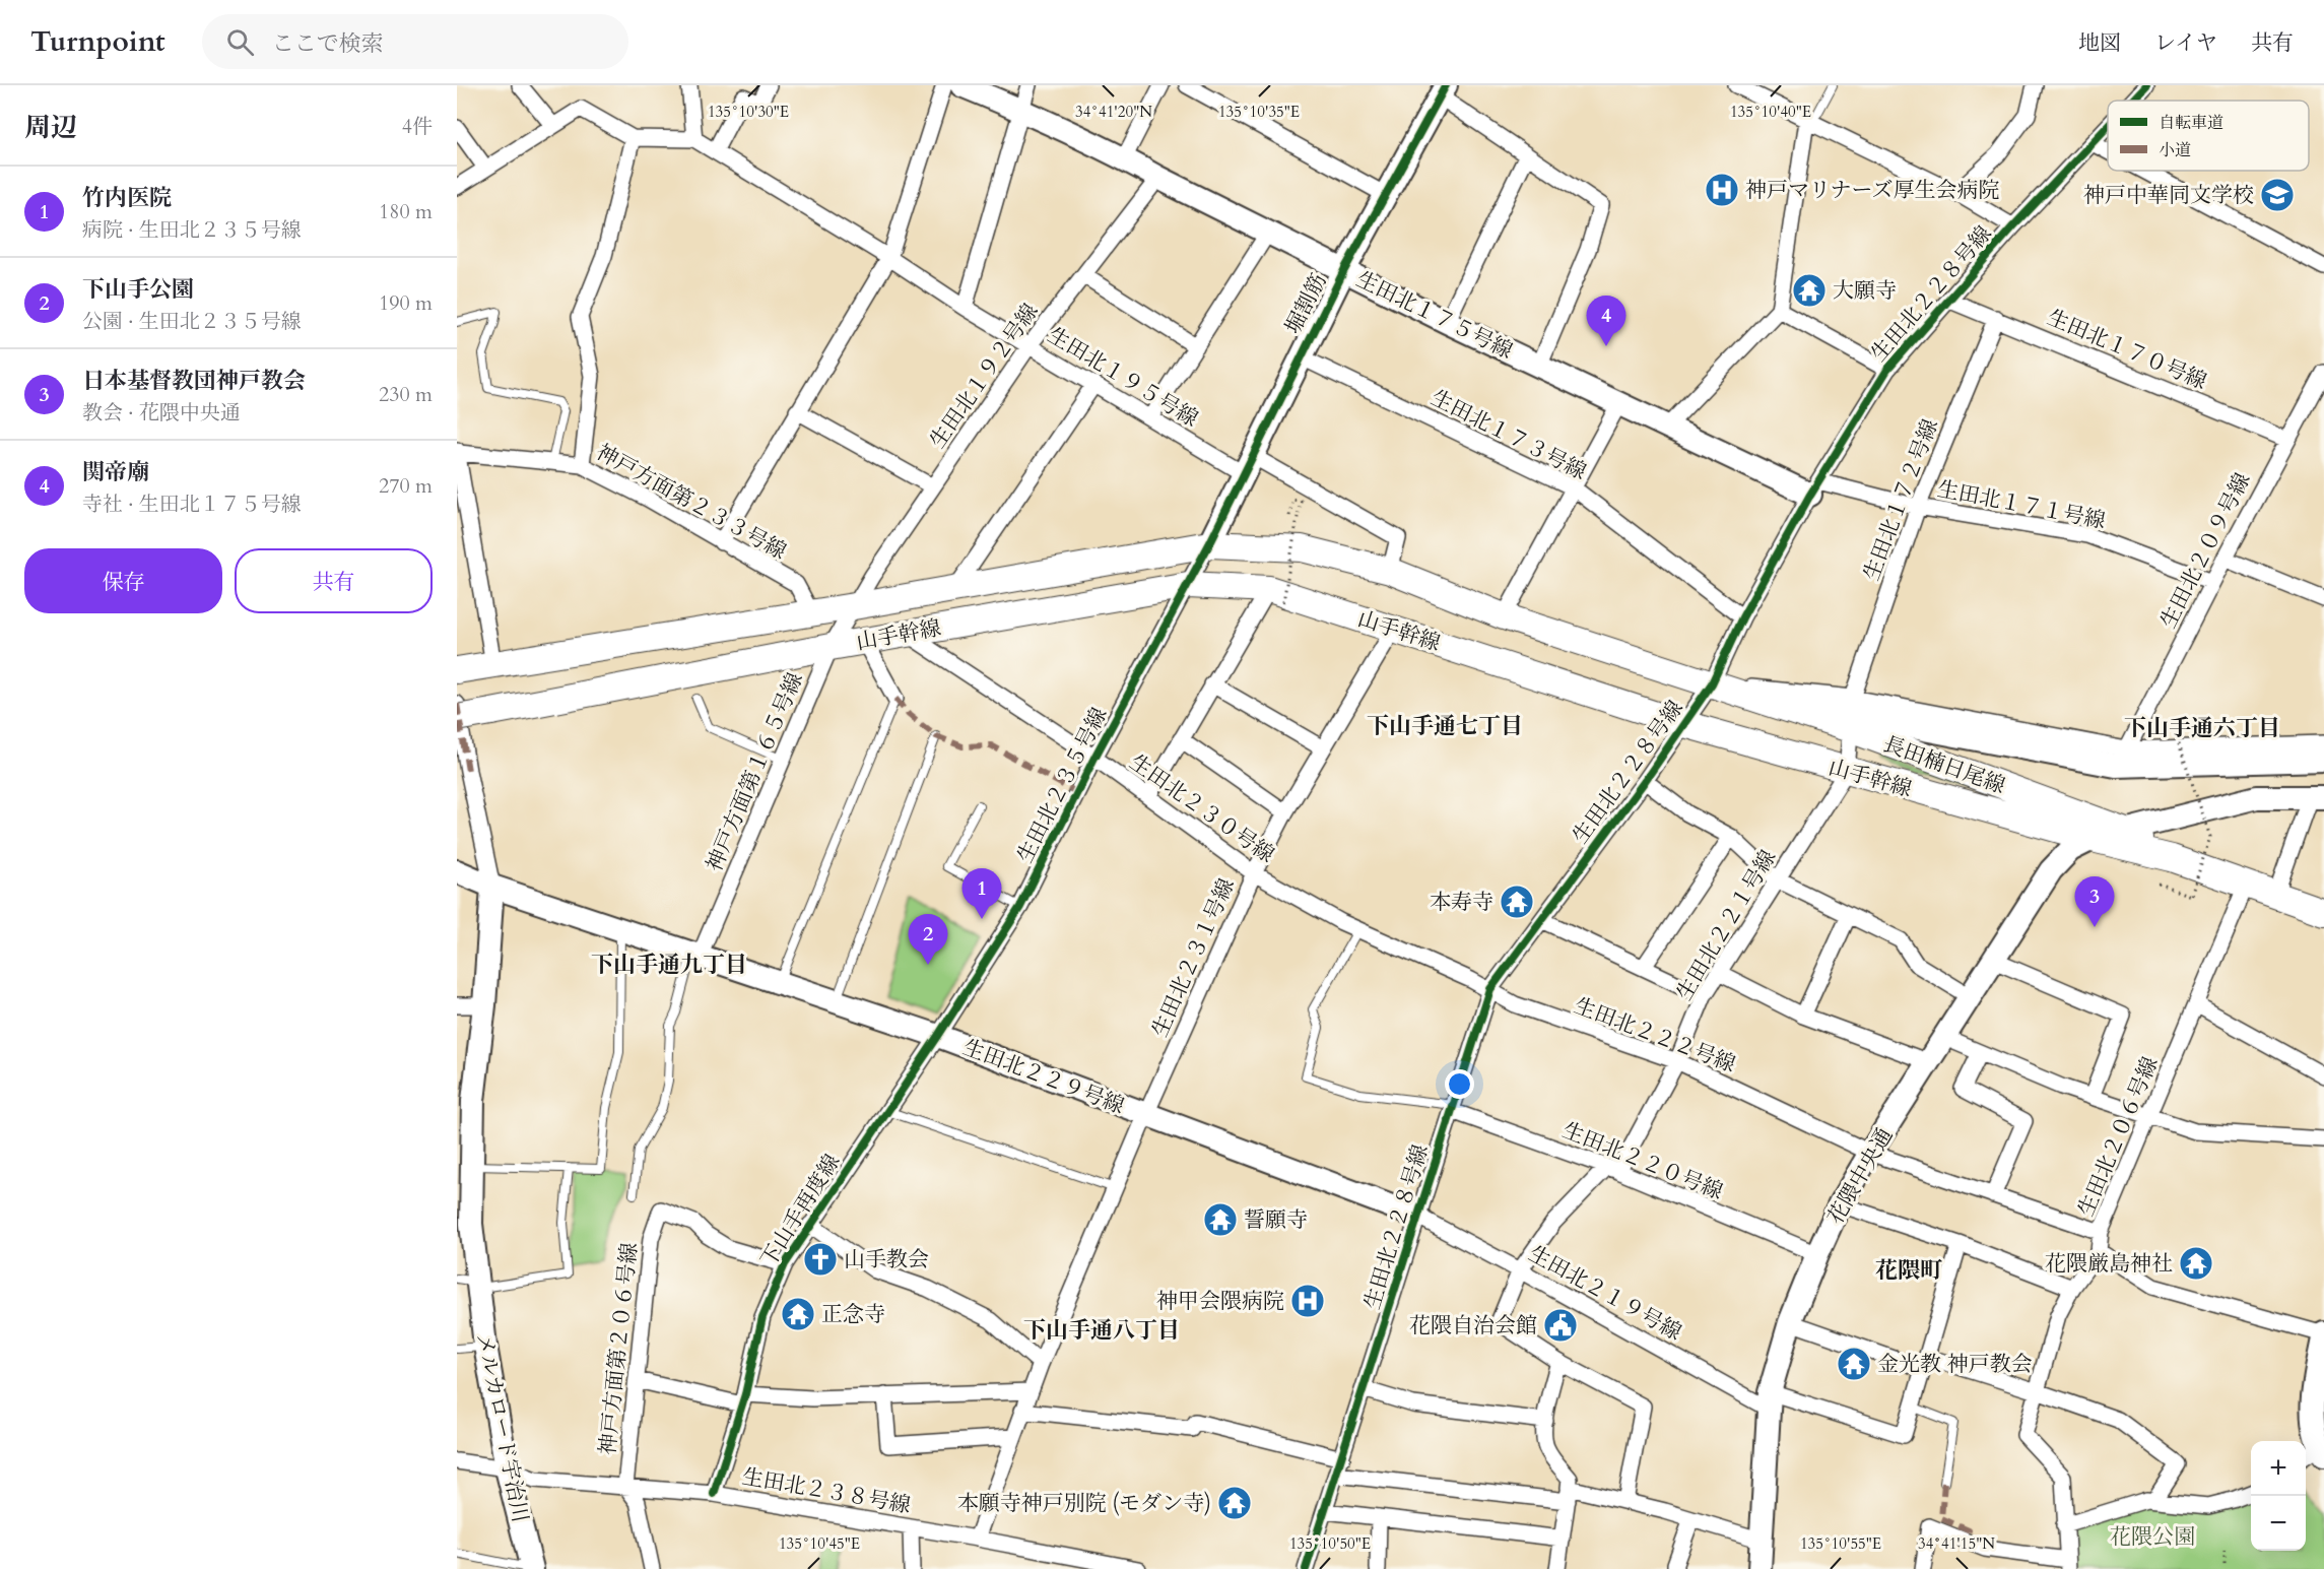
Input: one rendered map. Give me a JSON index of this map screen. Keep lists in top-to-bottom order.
{
  "streets": {
    "main road": ["山手幹線", "長田楠日尾線"],
    "street": [
      "生田北２２８号線",
      "堀割筋",
      "生田北１７５号線",
      "生田北１７０号線",
      "生田北１９２号線",
      "生田北１９５号線",
      "生田北１７３号線",
      "生田北１７２号線",
      "神戸方面第２３３号線",
      "生田北１７１号線",
      "生田北２０９号線",
      "神戸方面第１６５号線",
      "生田北２３５号線",
      "生田北２３０号線",
      "生田北２２１号線",
      "生田北２３１号線",
      "生田北２２２号線",
      "生田北２２９号線",
      "生田北２０６号線",
      "生田北２２０号線",
      "花隈中央通",
      "下山手再度線",
      "生田北２１９号線",
      "神戸方面第２０６号線",
      "メルカロード宇治川",
      "生田北２３８号線"
    ]
  },
  "crossings": [
    ["生田北２２８号線", "生田北１７５号線"],
    ["生田北２２８号線", "生田北１７０号線"],
    ["生田北２２８号線", "生田北１７３号線"],
    ["生田北２２８号線", "生田北１７１号線"],
    ["生田北２２８号線", "山手幹線"],
    ["生田北２２８号線", "長田楠日尾線"],
    ["生田北２２８号線", "生田北２３０号線"],
    ["生田北２２８号線", "生田北２２２号線"],
    ["生田北２２８号線", "生田北２２９号線"],
    ["生田北２２８号線", "生田北２２０号線"],
    ["生田北２２８号線", "生田北２１９号線"],
    ["堀割筋", "生田北１７５号線"],
    ["堀割筋", "生田北１９５号線"],
    ["堀割筋", "生田北１７３号線"],
    ["堀割筋", "山手幹線"],
    ["堀割筋", "生田北２３５号線"],
    ["生田北１７５号線", "生田北１９２号線"],
    ["生田北１７５号線", "生田北１７１号線"],
    ["生田北１７０号線", "生田北１７２号線"],
    ["生田北１７０号線", "生田北２０９号線"],
    ["生田北１９２号線", "生田北１９５号線"],
    ["生田北１９２号線", "山手幹線"],
    ["生田北１９２号線", "神戸方面第１６５号線"],
    ["生田北１９５号線", "山手幹線"],
    ["生田北１７２号線", "生田北１７１号線"],
    ["生田北１７２号線", "山手幹線"],
    ["生田北１７２号線", "長田楠日尾線"],
    ["生田北１７２号線", "生田北２２１号線"],
    ["神戸方面第２３３号線", "山手幹線"],
    ["生田北１７１号線", "生田北２０９号線"],
    ["山手幹線", "長田楠日尾線"],
    ["山手幹線", "神戸方面第１６５号線"],
    ["山手幹線", "生田北２３５号線"],
    ["山手幹線", "生田北２３０号線"],
    ["山手幹線", "生田北２２１号線"],
    ["山手幹線", "生田北２３１号線"],
    ["山手幹線", "花隈中央通"],
    ["長田楠日尾線", "生田北２０６号線"],
    ["長田楠日尾線", "花隈中央通"],
    ["神戸方面第１６５号線", "生田北２２９号線"],
    ["生田北２３５号線", "生田北２３０号線"],
    ["生田北２３５号線", "生田北２２９号線"],
    ["生田北２３５号線", "下山手再度線"],
    ["生田北２３０号線", "生田北２３１号線"],
    ["生田北２３０号線", "生田北２２２号線"],
    ["生田北２２１号線", "生田北２２２号線"],
    ["生田北２２１号線", "生田北２２０号線"],
    ["生田北２２１号線", "生田北２１９号線"],
    ["生田北２３１号線", "生田北２２９号線"],
    ["生田北２３１号線", "生田北２３８号線"],
    ["生田北２２２号線", "生田北２０６号線"],
    ["生田北２２２号線", "花隈中央通"],
    ["生田北２２９号線", "下山手再度線"],
    ["生田北２２９号線", "生田北２１９号線"],
    ["生田北２２９号線", "メルカロード宇治川"],
    ["生田北２２０号線", "花隈中央通"],
    ["花隈中央通", "生田北２１９号線"],
    ["下山手再度線", "神戸方面第２０６号線"],
    ["下山手再度線", "生田北２３８号線"],
    ["神戸方面第２０６号線", "生田北２３８号線"],
    ["メルカロード宇治川", "生田北２３８号線"]
  ],
  "districts": [
    "下山手通七丁目",
    "下山手通六丁目",
    "下山手通九丁目",
    "花隈町",
    "下山手通八丁目"
  ],
  "parks": ["花隈公園"],
  "places": {
    "hospital": ["神戸マリナーズ厚生会病院", "神甲会隈病院"],
    "school or university": ["神戸中華同文学校"],
    "temple": [
      "大願寺",
      "本寿寺",
      "誓願寺",
      "花隈厳島神社",
      "正念寺",
      "金光教 神戸教会",
      "本願寺神戸別院 (モダン寺)"
    ],
    "church": ["山手教会"],
    "public building": ["花隈自治会館"]
  },
  "legend": ["自転車道", "小道"],
  "page": {
    "header": "Turnpoint",
    "search": "ここで検索",
    "nav": ["地図", "レイヤ", "共有"],
    "heading": ["周辺", "4件"],
    "list": [
      {
        "mark": "1",
        "name": "竹内医院",
        "note": "病院 · 生田北２３５号線",
        "value": "180 m"
      },
      {
        "mark": "2",
        "name": "下山手公園",
        "note": "公園 · 生田北２３５号線",
        "value": "190 m"
      },
      {
        "mark": "3",
        "name": "日本基督教団神戸教会",
        "note": "教会 · 花隈中央通",
        "value": "230 m"
      },
      {
        "mark": "4",
        "name": "関帝廟",
        "note": "寺社 · 生田北１７５号線",
        "value": "270 m"
      }
    ],
    "pins": [
      "4",
      "1",
      "3",
      "2"
    ],
    "buttons": ["保存", "共有"],
    "map_buttons": ["+", "−"]
  },
  "coordinates": [
    "135°10'30\"E",
    "34°41'20\"N",
    "135°10'35\"E",
    "135°10'40\"E",
    "135°10'45\"E",
    "135°10'50\"E",
    "135°10'55\"E",
    "34°41'15\"N"
  ]
}
